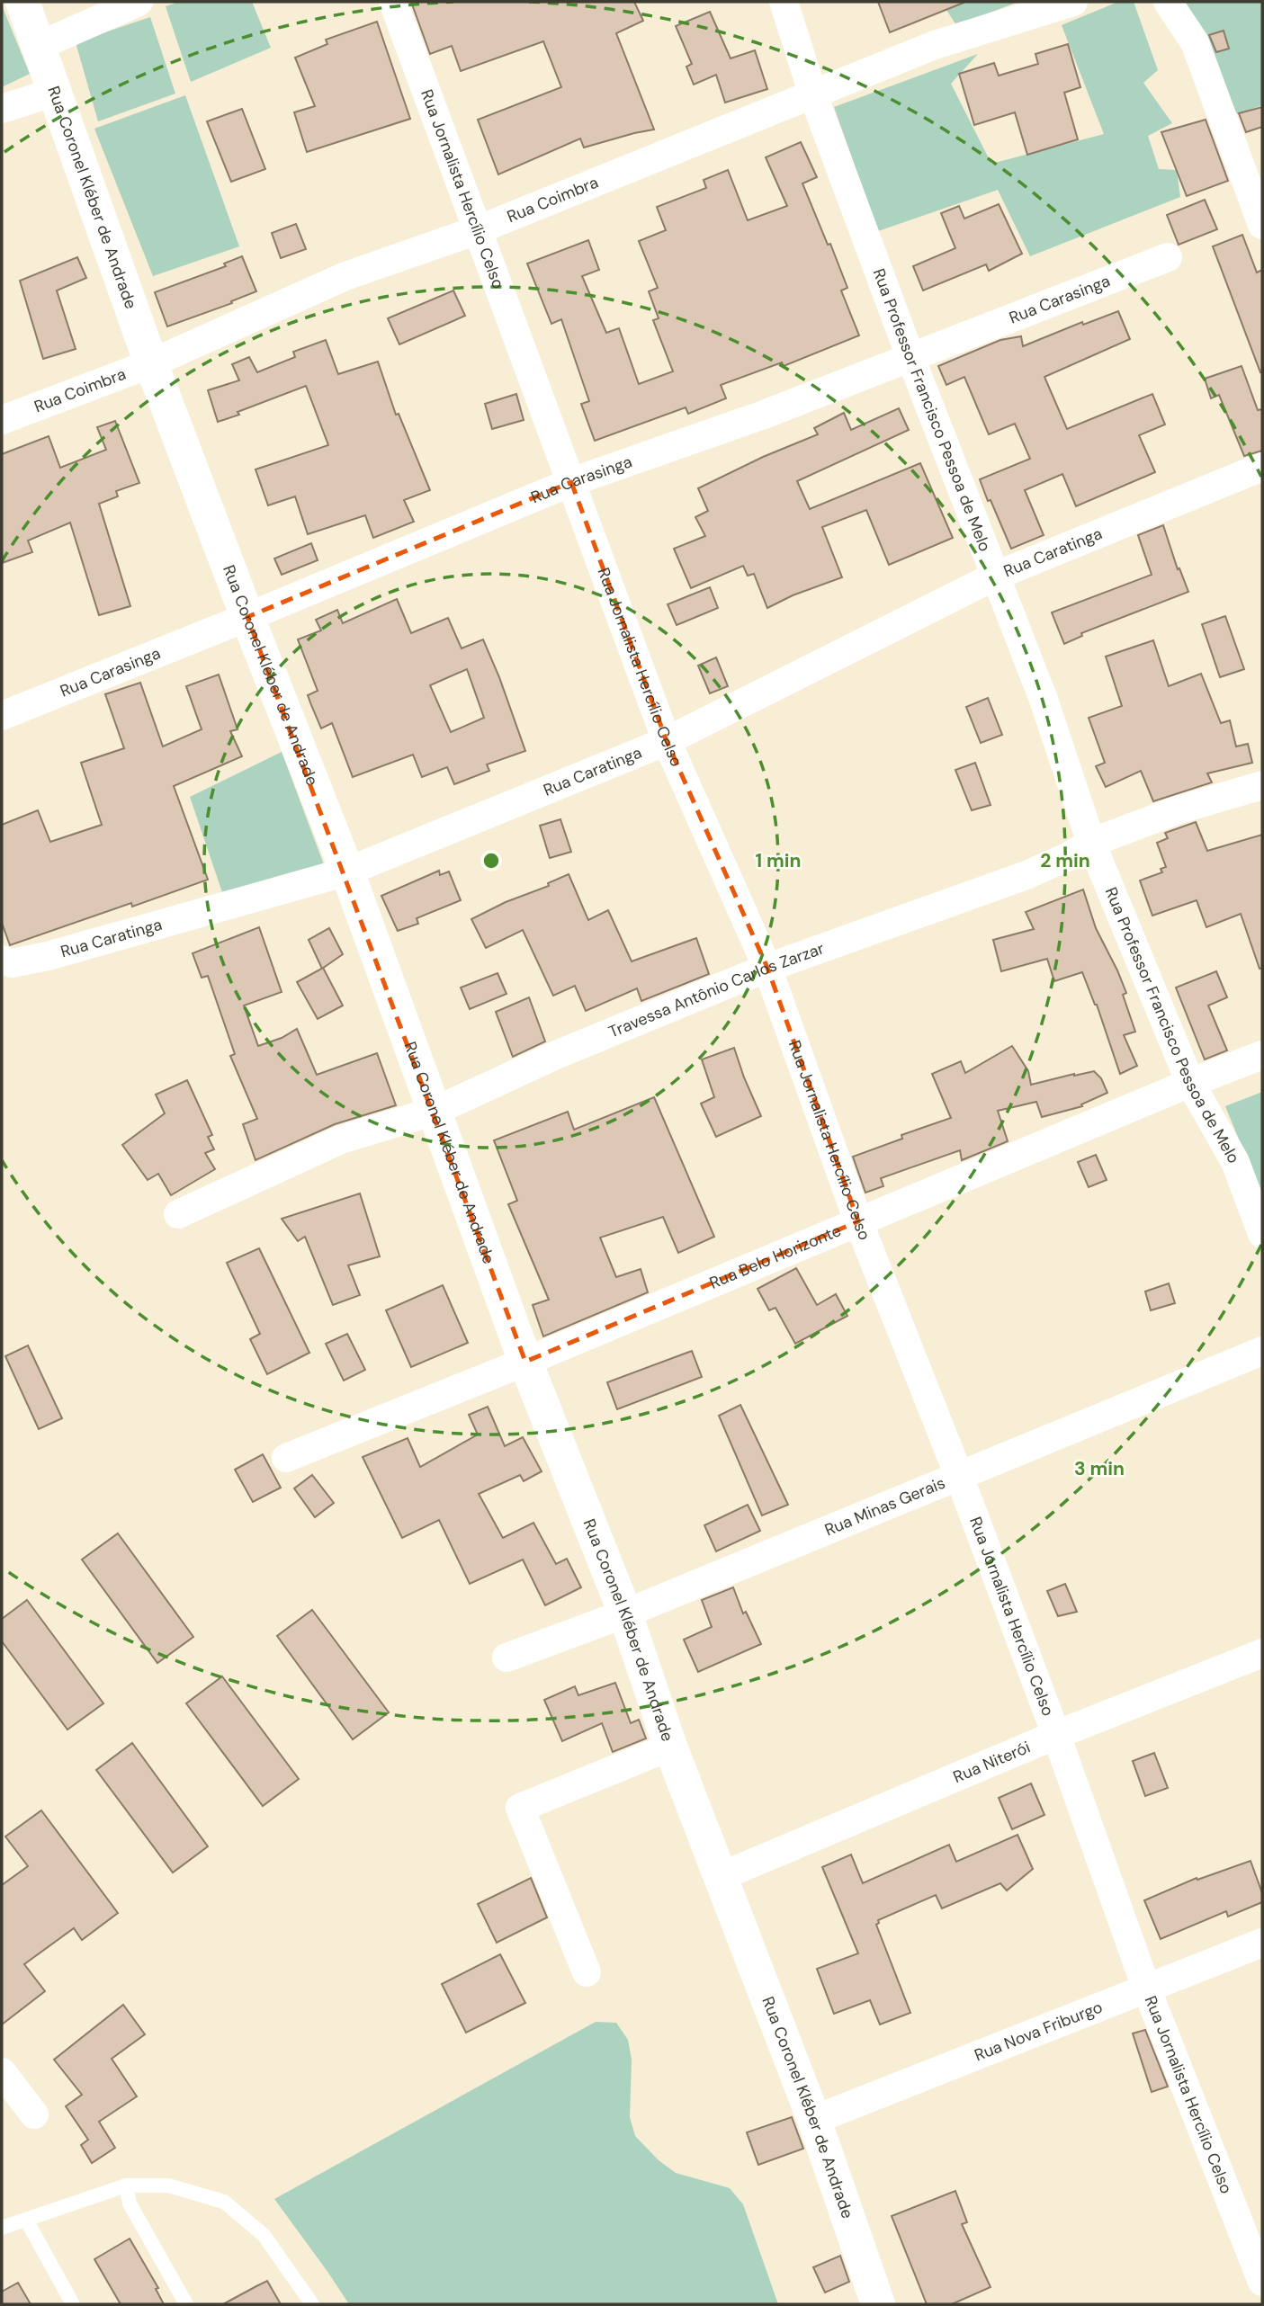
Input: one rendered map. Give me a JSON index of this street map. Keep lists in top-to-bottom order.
{
  "streets": {
    "main road": ["Rua Coronel Kléber de Andrade"],
    "street": [
      "Rua Jornalista Hercílio Celso",
      "Rua Coimbra",
      "Rua Carasinga",
      "Rua Professor Francisco Pessoa de Melo",
      "Rua Caratinga",
      "Travessa Antônio Carlos Zarzar",
      "Rua Belo Horizonte",
      "Rua Minas Gerais",
      "Rua Niterói",
      "Rua Nova Friburgo"
    ]
  },
  "crossings": [
    ["Rua Jornalista Hercílio Celso", "Rua Coimbra"],
    ["Rua Jornalista Hercílio Celso", "Rua Carasinga"],
    ["Rua Jornalista Hercílio Celso", "Rua Caratinga"],
    ["Rua Jornalista Hercílio Celso", "Travessa Antônio Carlos Zarzar"],
    ["Rua Jornalista Hercílio Celso", "Rua Belo Horizonte"],
    ["Rua Jornalista Hercílio Celso", "Rua Minas Gerais"],
    ["Rua Jornalista Hercílio Celso", "Rua Niterói"],
    ["Rua Jornalista Hercílio Celso", "Rua Nova Friburgo"],
    ["Rua Coronel Kléber de Andrade", "Rua Coimbra"],
    ["Rua Coronel Kléber de Andrade", "Rua Carasinga"],
    ["Rua Coronel Kléber de Andrade", "Rua Caratinga"],
    ["Rua Coronel Kléber de Andrade", "Travessa Antônio Carlos Zarzar"],
    ["Rua Coronel Kléber de Andrade", "Rua Belo Horizonte"],
    ["Rua Coronel Kléber de Andrade", "Rua Minas Gerais"],
    ["Rua Coronel Kléber de Andrade", "Rua Niterói"],
    ["Rua Coronel Kléber de Andrade", "Rua Nova Friburgo"],
    ["Rua Coimbra", "Rua Professor Francisco Pessoa de Melo"],
    ["Rua Carasinga", "Rua Professor Francisco Pessoa de Melo"],
    ["Rua Professor Francisco Pessoa de Melo", "Rua Caratinga"],
    ["Rua Professor Francisco Pessoa de Melo", "Travessa Antônio Carlos Zarzar"],
    ["Rua Professor Francisco Pessoa de Melo", "Rua Belo Horizonte"]
  ],
  "rings": ["1 min", "2 min", "3 min"]
}
